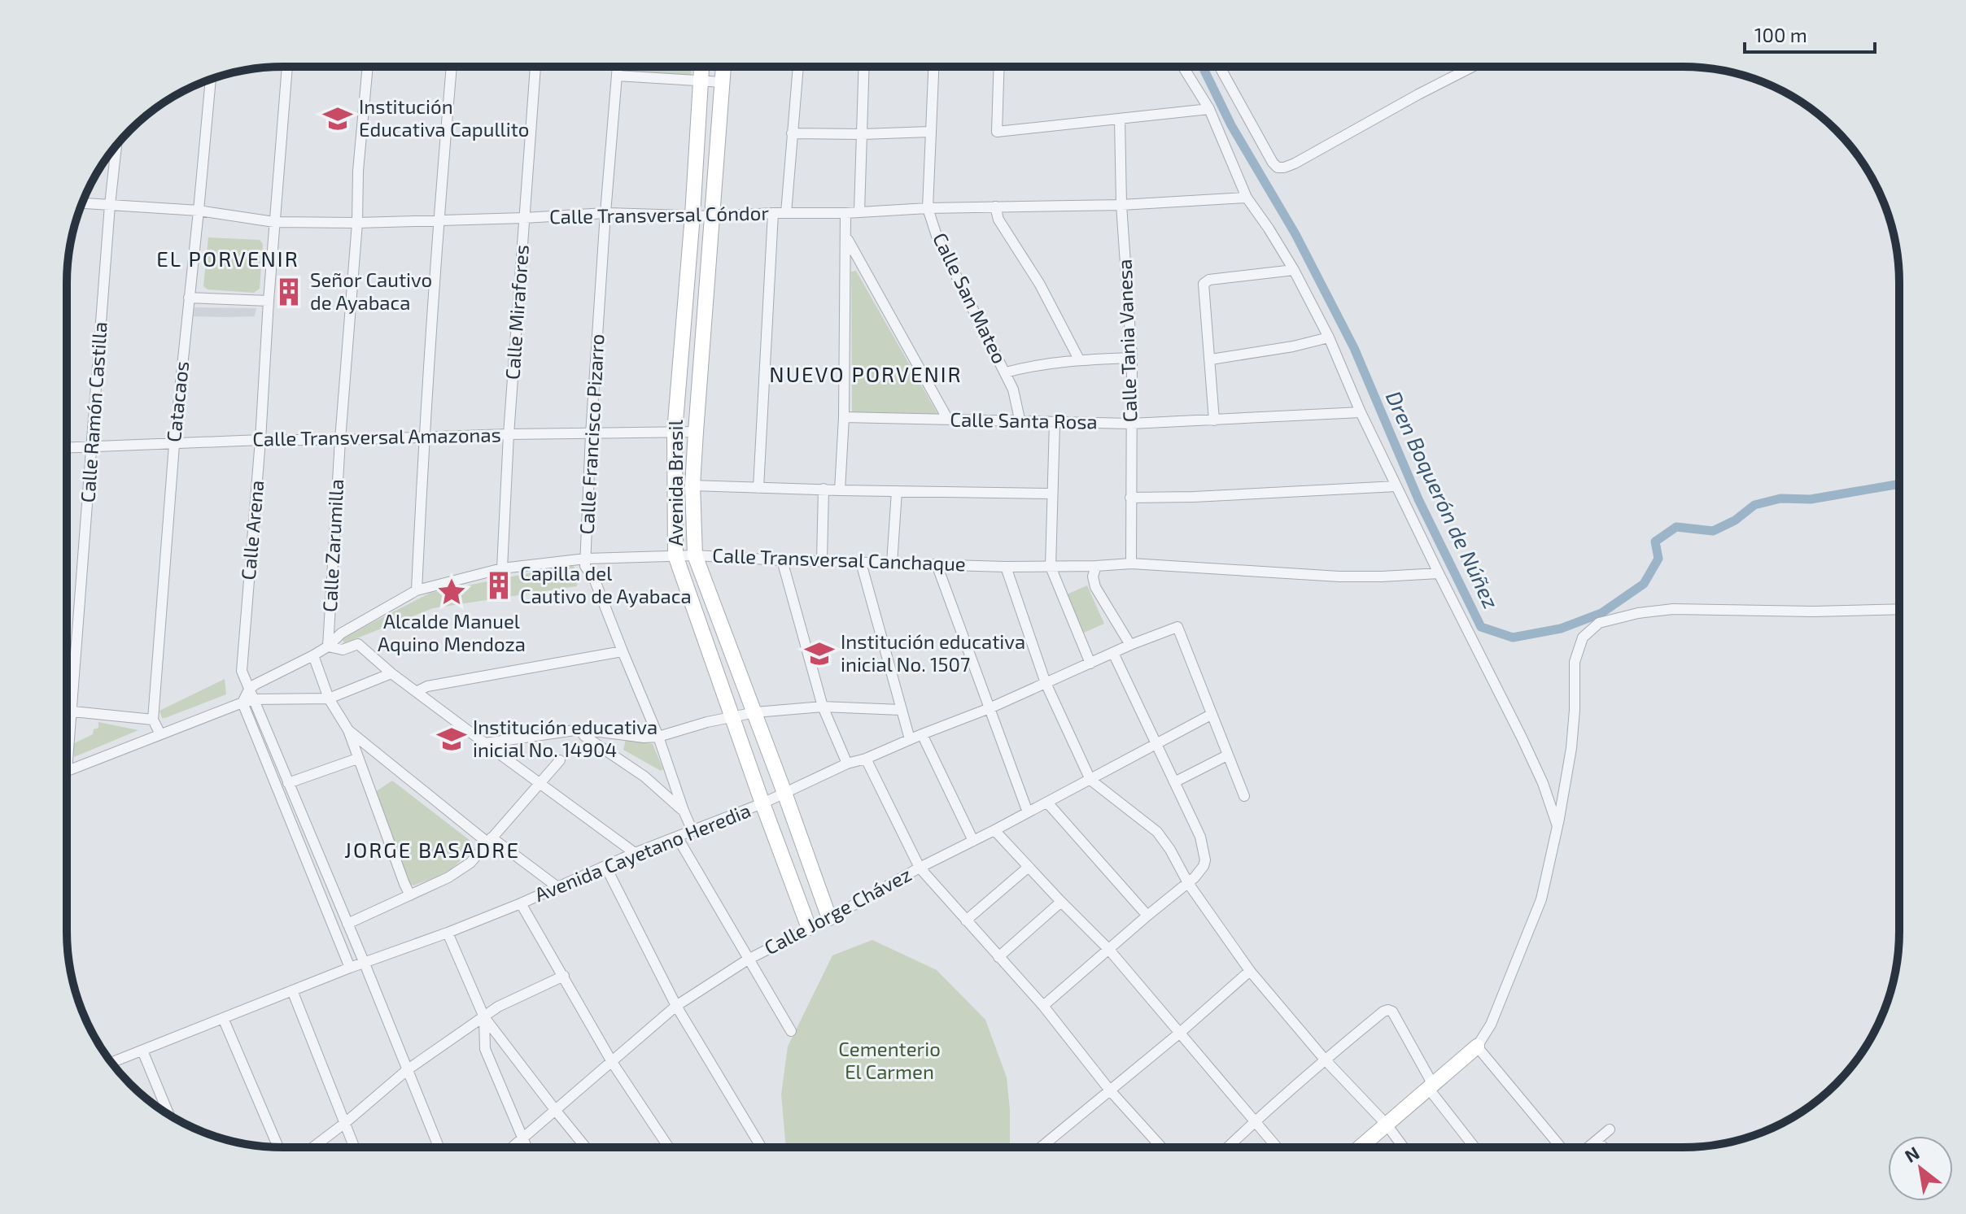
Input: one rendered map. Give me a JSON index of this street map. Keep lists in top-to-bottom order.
{
  "streets": {
    "street": [
      "Calle Transversal Cóndor",
      "Calle San Mateo",
      "Calle Mirafores",
      "Calle Tania Vanesa",
      "Catacaos",
      "Calle Ramón Castilla",
      "Calle Santa Rosa",
      "Calle Francisco Pizarro",
      "Calle Transversal Amazonas",
      "Avenida Brasil",
      "Calle Arena",
      "Calle Zarumilla",
      "Calle Transversal Canchaque",
      "Avenida Cayetano Heredia",
      "Calle Jorge Chávez"
    ]
  },
  "crossings": [
    ["Calle Transversal Cóndor", "Calle San Mateo"],
    ["Calle Transversal Cóndor", "Calle Mirafores"],
    ["Calle Transversal Cóndor", "Calle Tania Vanesa"],
    ["Calle Transversal Cóndor", "Catacaos"],
    ["Calle Transversal Cóndor", "Calle Ramón Castilla"],
    ["Calle Transversal Cóndor", "Calle Francisco Pizarro"],
    ["Calle Transversal Cóndor", "Avenida Brasil"],
    ["Calle Transversal Cóndor", "Calle Arena"],
    ["Calle Transversal Cóndor", "Calle Zarumilla"],
    ["Calle San Mateo", "Calle Santa Rosa"],
    ["Calle Mirafores", "Calle Transversal Amazonas"],
    ["Calle Mirafores", "Calle Transversal Canchaque"],
    ["Calle Tania Vanesa", "Calle Santa Rosa"],
    ["Calle Tania Vanesa", "Calle Transversal Canchaque"],
    ["Catacaos", "Calle Transversal Amazonas"],
    ["Calle Ramón Castilla", "Calle Transversal Amazonas"],
    ["Calle Francisco Pizarro", "Calle Transversal Amazonas"],
    ["Calle Francisco Pizarro", "Calle Transversal Canchaque"],
    ["Calle Francisco Pizarro", "Avenida Cayetano Heredia"],
    ["Calle Transversal Amazonas", "Avenida Brasil"],
    ["Calle Transversal Amazonas", "Calle Arena"],
    ["Calle Transversal Amazonas", "Calle Zarumilla"],
    ["Avenida Brasil", "Calle Transversal Canchaque"],
    ["Avenida Brasil", "Avenida Cayetano Heredia"],
    ["Avenida Brasil", "Calle Jorge Chávez"],
    ["Calle Arena", "Calle Transversal Canchaque"],
    ["Calle Zarumilla", "Calle Transversal Canchaque"],
    ["Avenida Cayetano Heredia", "Calle Jorge Chávez"]
  ],
  "districts": ["EL PORVENIR", "NUEVO PORVENIR", "JORGE BASADRE"],
  "water": ["Dren Boquerón de Núñez"],
  "parks": ["Cementerio El Carmen"],
  "places": {
    "school or university": ["Institución Educativa Capullito", "Institución educativa inicial No. 1507", "Institución educativa inicial No. 14904"],
    "building": ["Señor Cautivo de Ayabaca", "Capilla del Cautivo de Ayabaca"],
    "place": ["Alcalde Manuel Aquino Mendoza"]
  },
  "scale_bar": "100 m",
  "north": "top left"
}
